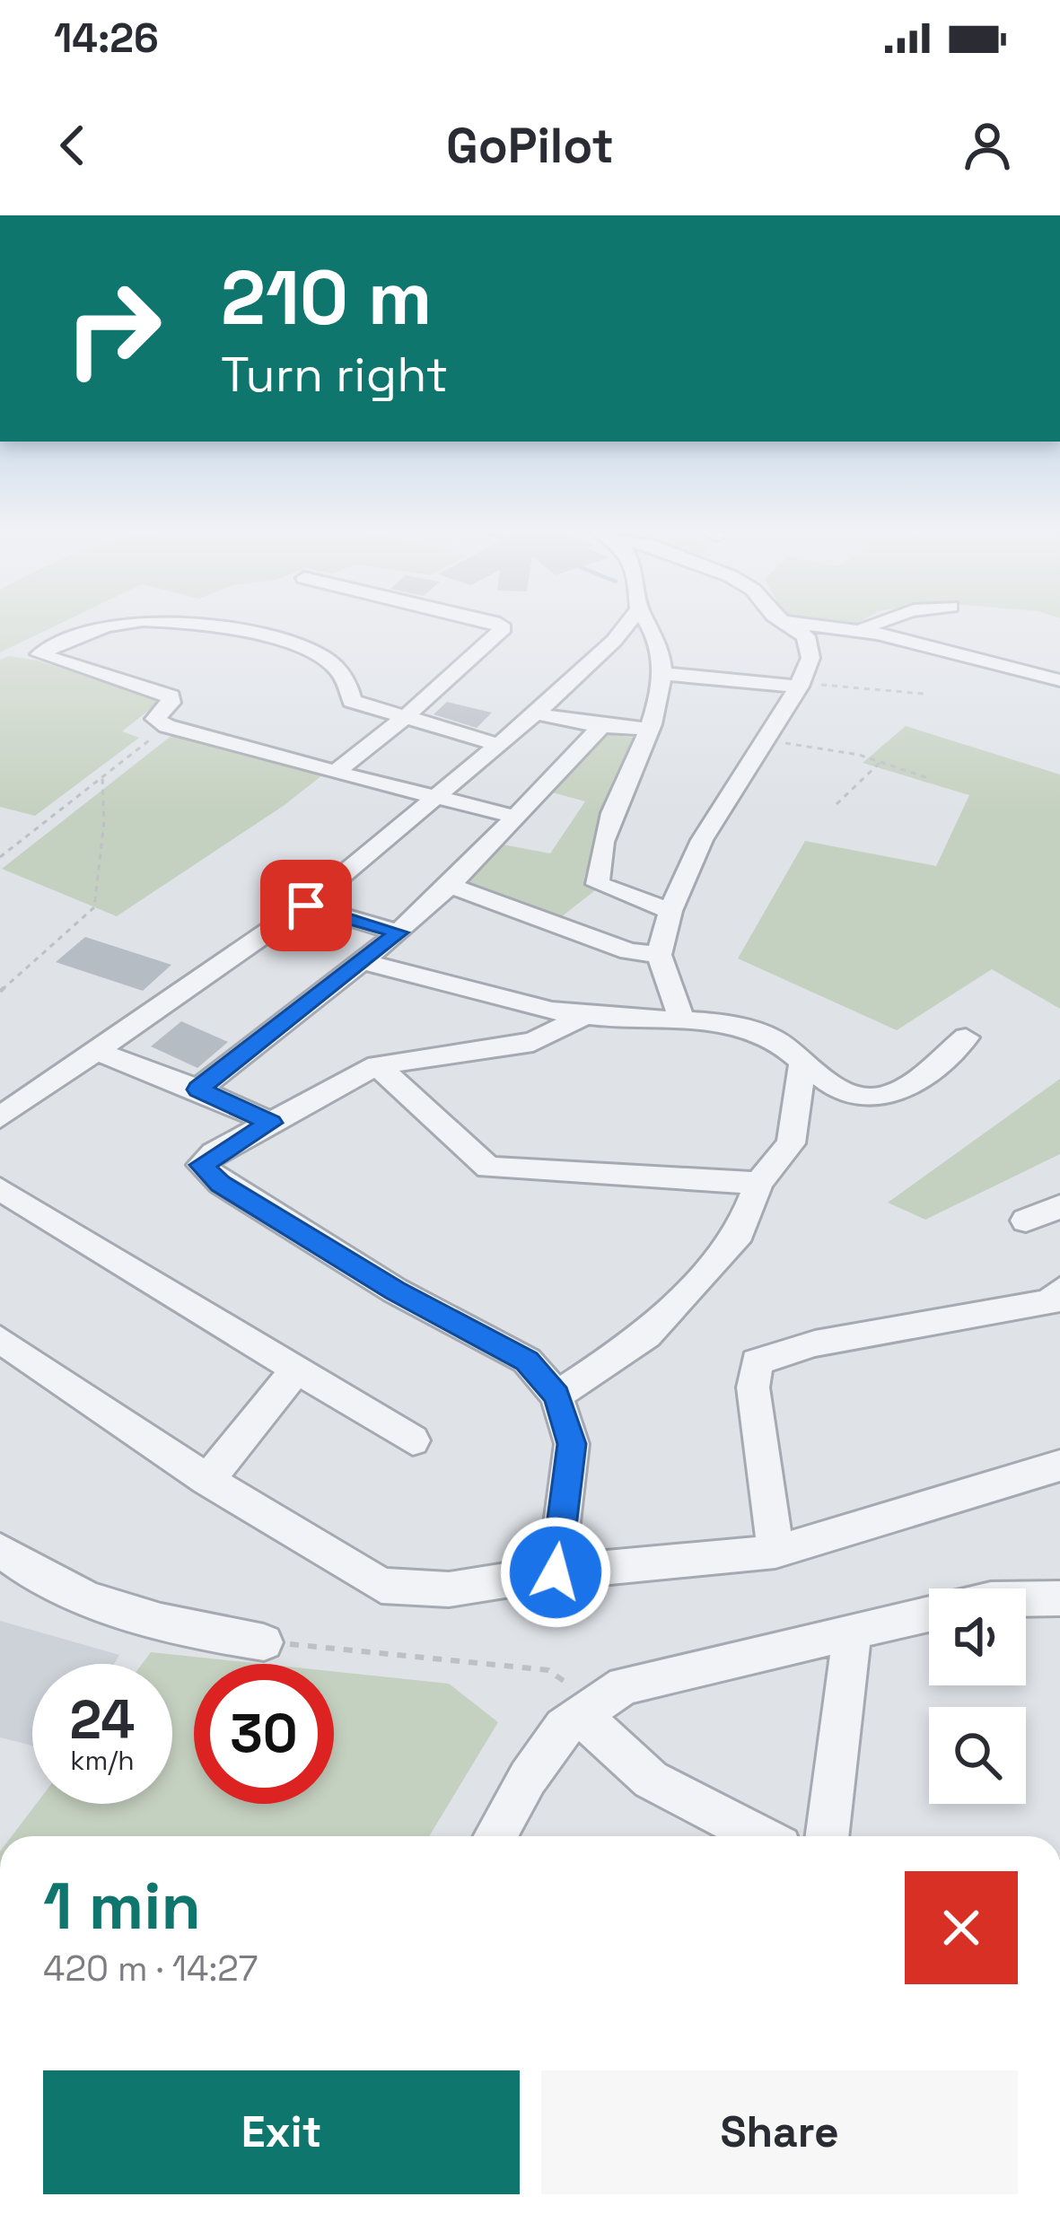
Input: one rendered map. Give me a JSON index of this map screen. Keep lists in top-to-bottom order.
{
  "page": {
    "status": "14:26",
    "header": "GoPilot",
    "turn": ["210 m", "Turn right"],
    "speed": "24 km/h",
    "limit": "30",
    "heading": ["1 min", "420 m · 14:27"],
    "buttons": ["Exit", "Share"]
  }
}
